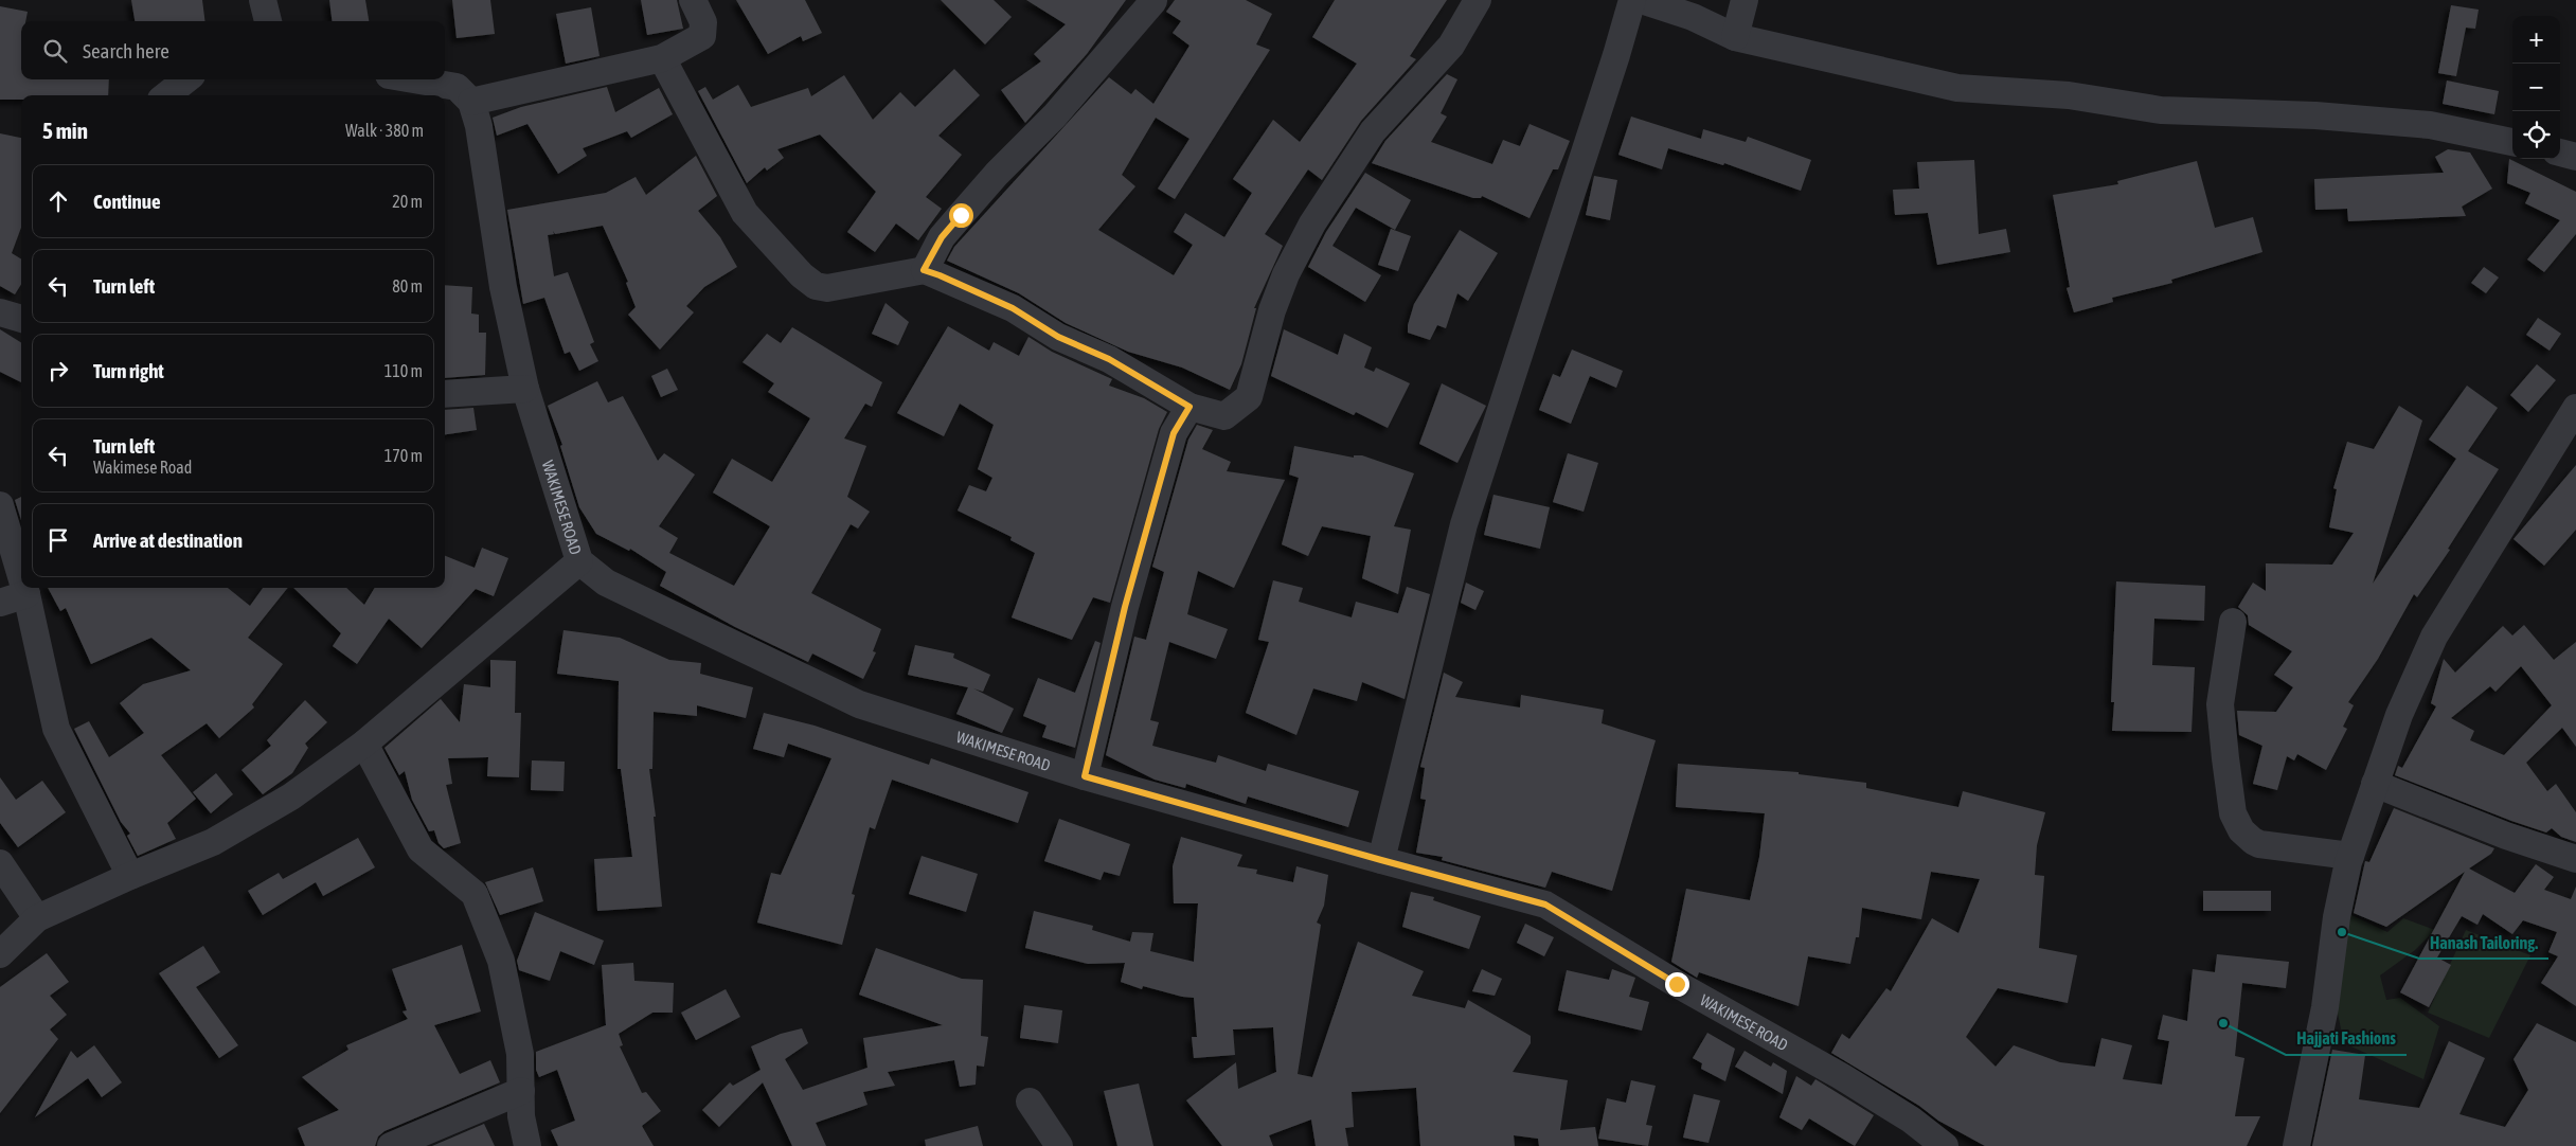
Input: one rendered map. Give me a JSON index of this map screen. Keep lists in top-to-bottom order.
{
  "streets": {
    "street": ["WAKIMESE ROAD"]
  },
  "places": ["Hanash Tailoring.", "Hajjati Fashions"],
  "page": {
    "map_buttons": ["+", "−"],
    "search": "Search here",
    "heading": ["5 min", "Walk · 380 m"],
    "list": [
      ["Continue", "20 m"],
      ["Turn left", "80 m"],
      ["Turn right", "110 m"],
      ["Turn left", "Wakimese Road", "170 m"],
      "Arrive at destination"
    ]
  }
}
